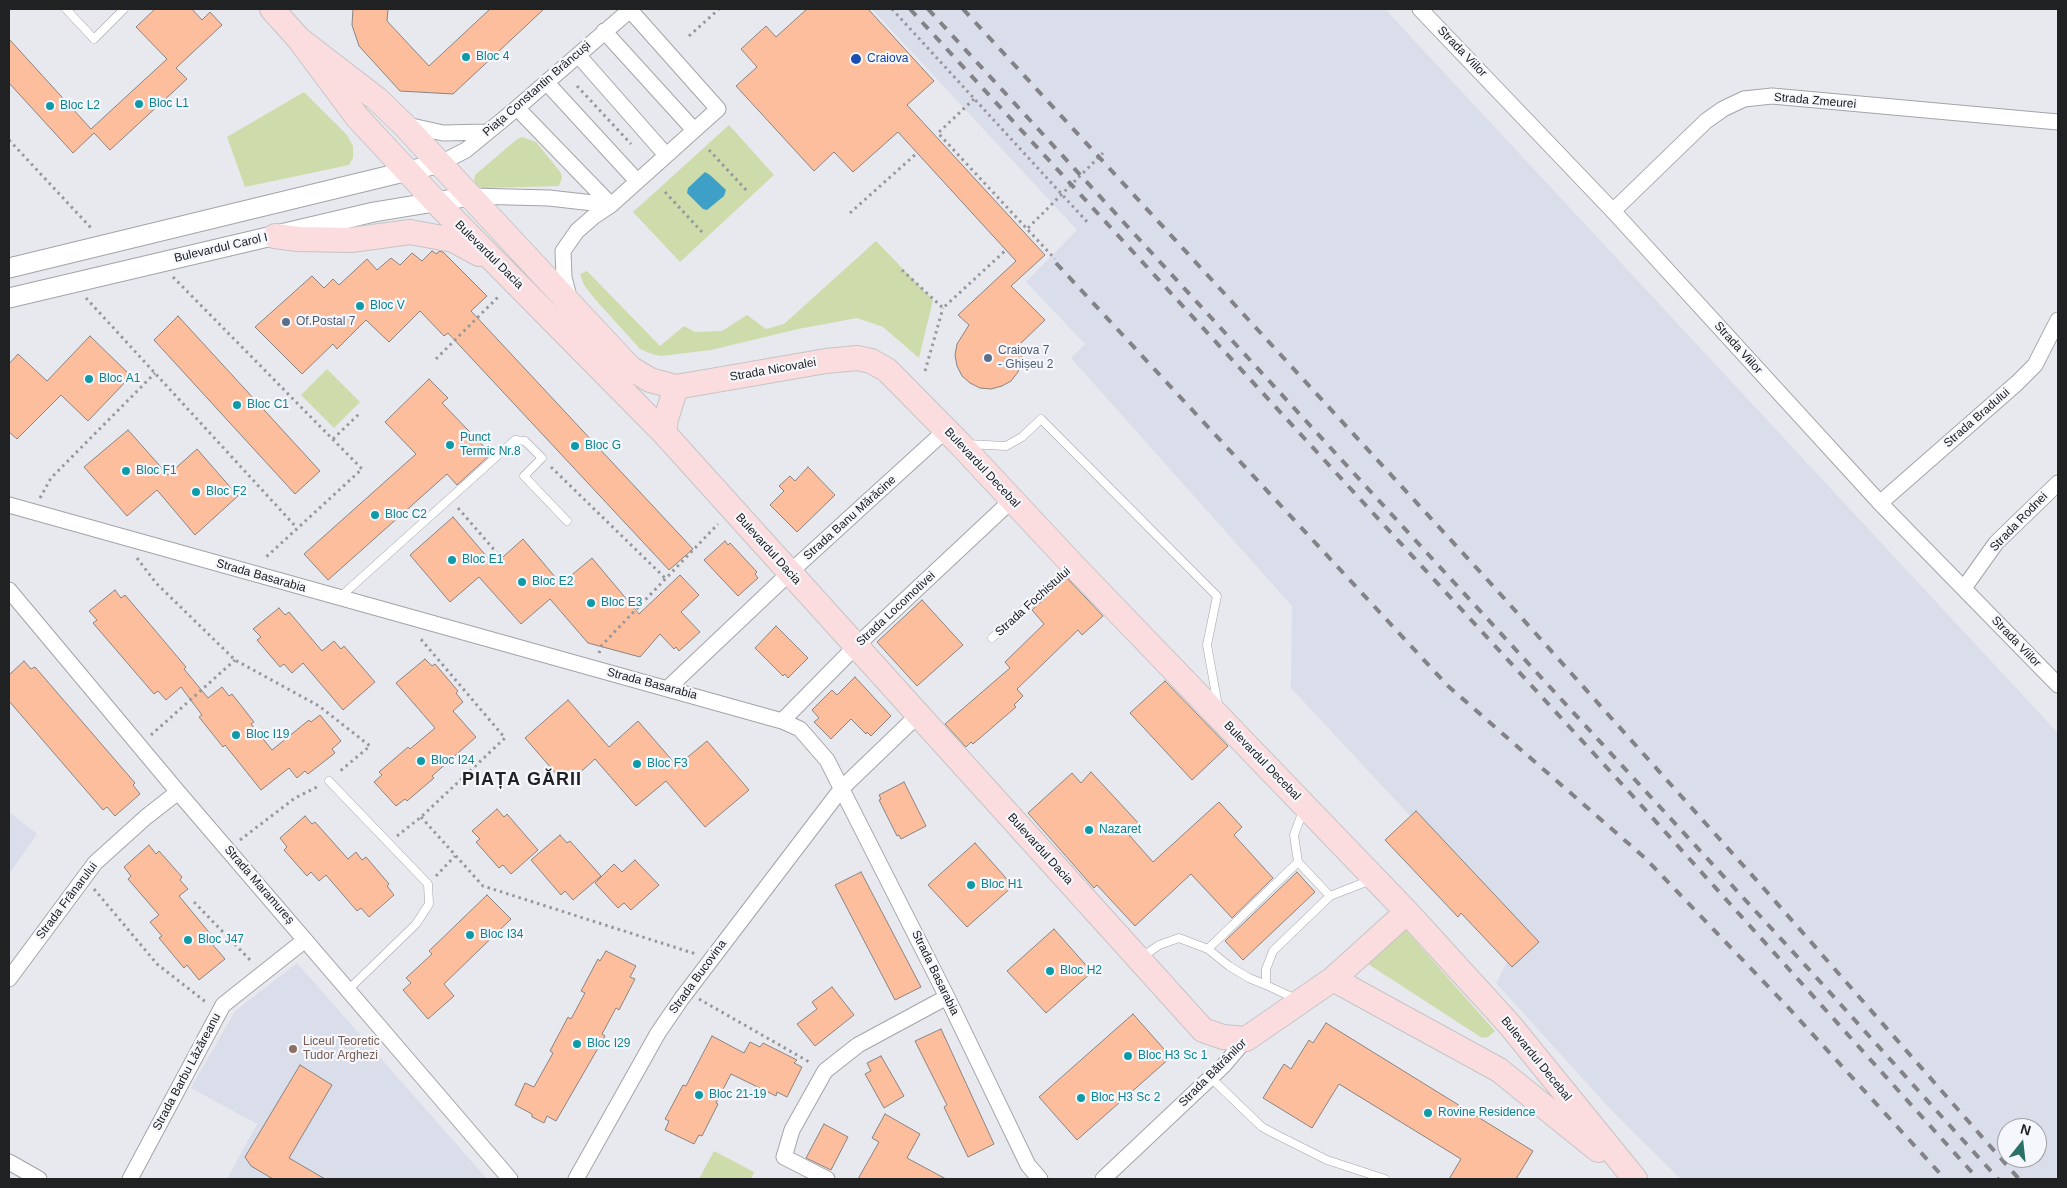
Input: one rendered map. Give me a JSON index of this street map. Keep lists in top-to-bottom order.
{
  "streets": {
    "main road": [
      "Bulevardul Dacia",
      "Strada Nicovalei",
      "Bulevardul Decebal",
      "Strada Bătrânilor"
    ],
    "street": [
      "Strada Viilor",
      "Piața Constantin Brâncuși",
      "Strada Zmeurei",
      "Bulevardul Carol I",
      "Strada Bradului",
      "Strada Banu Mărăcine",
      "Strada Rodnei",
      "Strada Basarabia",
      "Strada Locomotivei",
      "Strada Maramureș",
      "Strada Frânarului",
      "Strada Bucovina",
      "Strada Barbu Lăzăreanu"
    ],
    "lane": ["Strada Fochistului"]
  },
  "crossings": [
    ["Strada Viilor", "Strada Zmeurei"],
    ["Strada Viilor", "Strada Bradului"],
    ["Strada Viilor", "Strada Rodnei"],
    ["Piața Constantin Brâncuși", "Bulevardul Dacia"],
    ["Bulevardul Carol I", "Bulevardul Dacia"],
    ["Bulevardul Dacia", "Strada Nicovalei"],
    ["Bulevardul Dacia", "Strada Banu Mărăcine"],
    ["Bulevardul Dacia", "Strada Locomotivei"],
    ["Bulevardul Dacia", "Strada Bătrânilor"],
    ["Strada Nicovalei", "Bulevardul Decebal"],
    ["Bulevardul Decebal", "Strada Banu Mărăcine"],
    ["Bulevardul Decebal", "Strada Fochistului"],
    ["Bulevardul Decebal", "Strada Locomotivei"],
    ["Bulevardul Decebal", "Strada Bătrânilor"],
    ["Strada Banu Mărăcine", "Strada Basarabia"],
    ["Strada Basarabia", "Strada Locomotivei"],
    ["Strada Basarabia", "Strada Bucovina"],
    ["Strada Maramureș", "Strada Frânarului"],
    ["Strada Maramureș", "Strada Barbu Lăzăreanu"]
  ],
  "districts": ["PIAȚA GĂRII"],
  "places": [
    "Bloc 4",
    "Craiova",
    "Bloc L1",
    "Bloc L2",
    "Bloc V",
    "Of.Postal 7",
    "Craiova 7 - Ghișeu 2",
    "Bloc A1",
    "Bloc C1",
    "Punct Termic Nr.8",
    "Bloc G",
    "Bloc F1",
    "Bloc F2",
    "Bloc C2",
    "Bloc E1",
    "Bloc E2",
    "Bloc E3",
    "Bloc I19",
    "Bloc I24",
    "Bloc F3",
    "Nazaret",
    "Bloc H1",
    "Bloc I34",
    "Bloc J47",
    "Bloc H2",
    "Bloc I29",
    "Liceul Teoretic Tudor Arghezi",
    "Bloc H3 Sc 1",
    "Bloc 21-19",
    "Bloc H3 Sc 2",
    "Rovine Residence"
  ],
  "north": "top"
}
